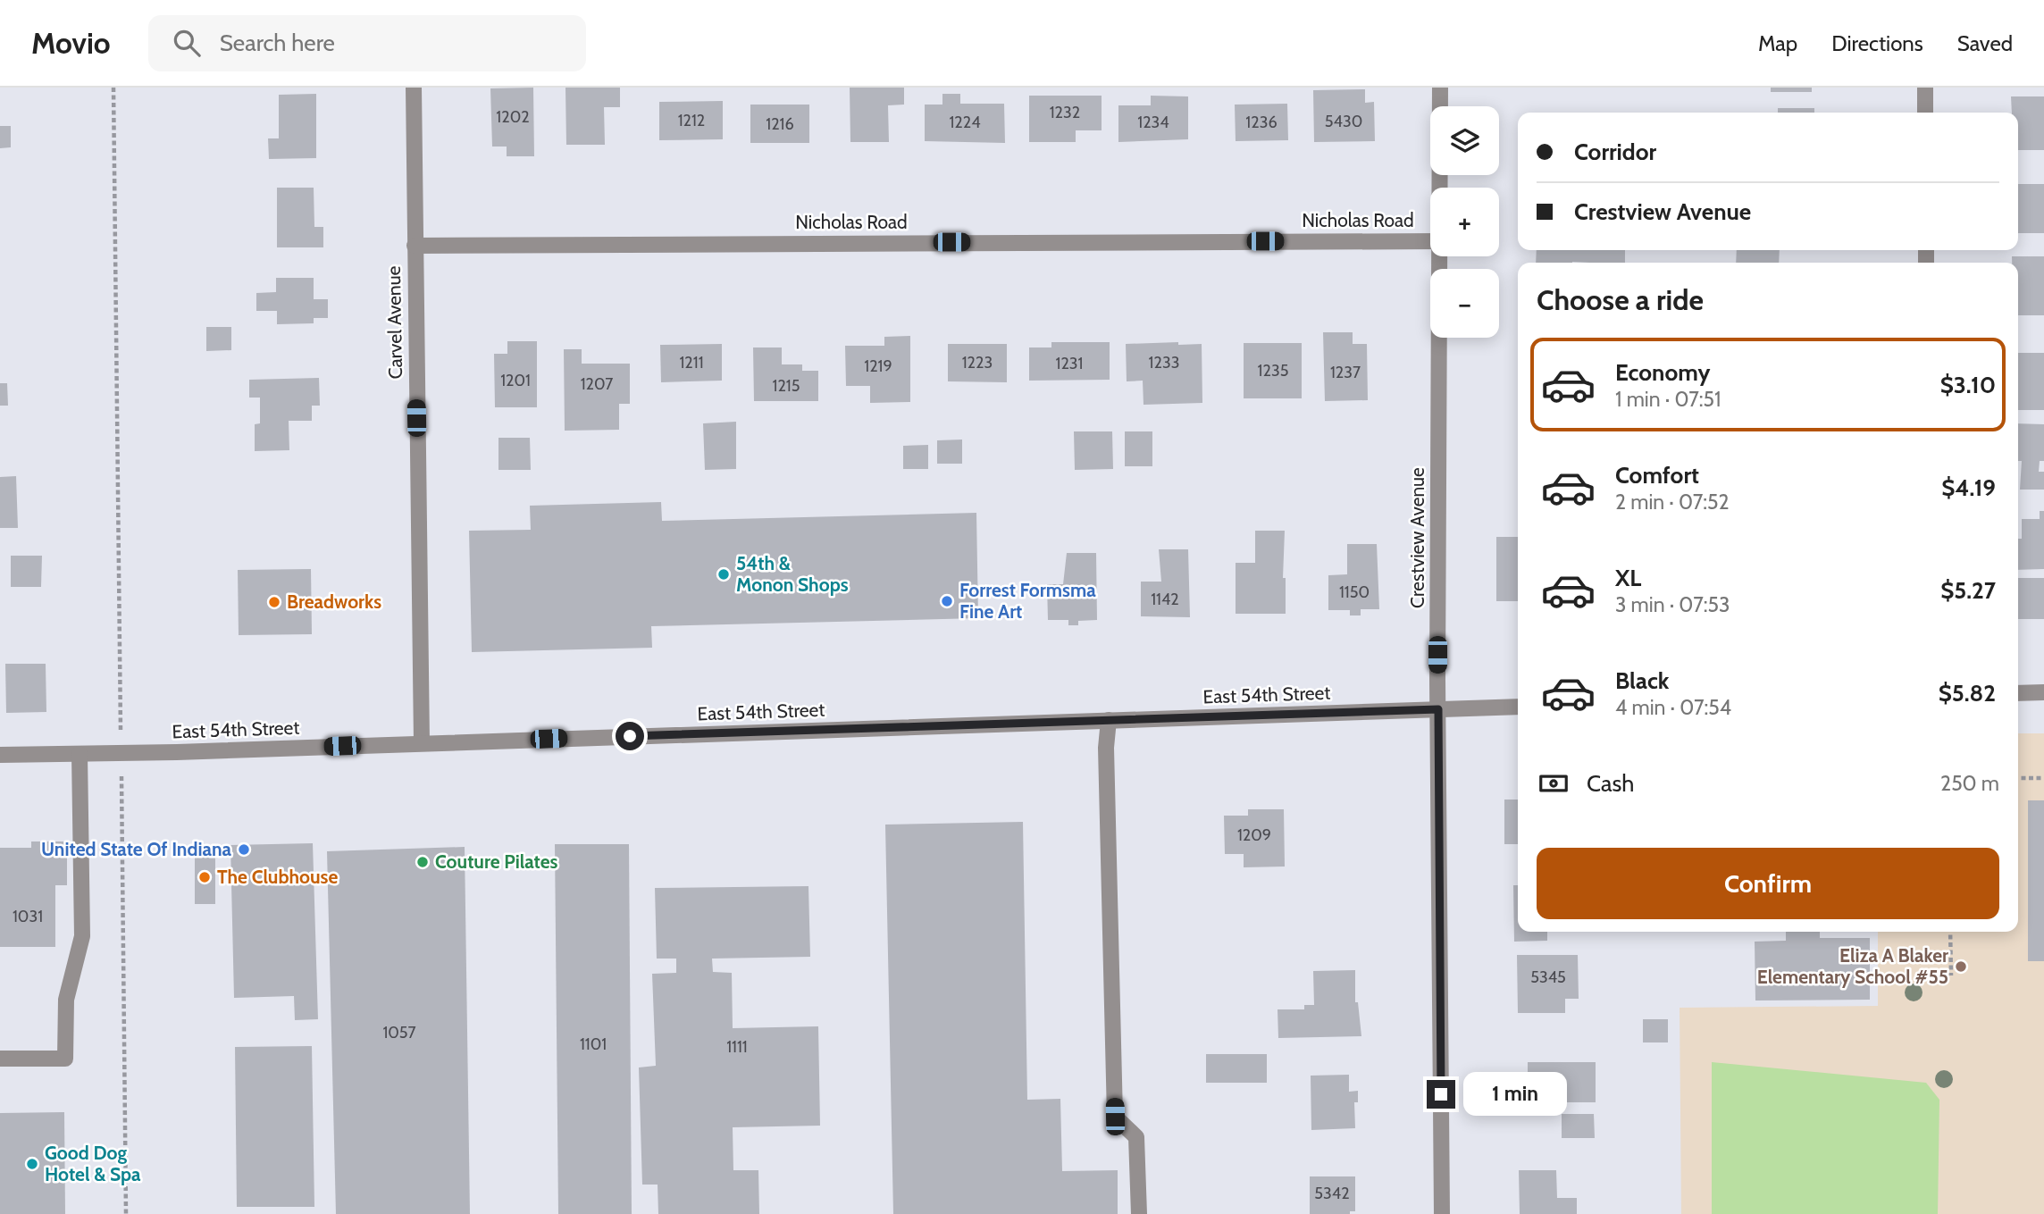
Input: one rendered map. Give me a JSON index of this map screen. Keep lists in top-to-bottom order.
{
  "streets": {
    "street": [
      "Nicholas Road",
      "Carvel Avenue",
      "Crestview Avenue",
      "East 54th Street"
    ]
  },
  "crossings": [
    ["Nicholas Road", "Carvel Avenue"],
    ["Carvel Avenue", "East 54th Street"],
    ["Crestview Avenue", "East 54th Street"]
  ],
  "places": [
    "54th & Monon Shops",
    "Forrest Formsma Fine Art",
    "Breadworks",
    "United State Of Indiana",
    "Couture Pilates",
    "The Clubhouse",
    "Eliza A Blaker Elementary School #55",
    "Good Dog Hotel & Spa"
  ],
  "house_numbers": [
    "1232",
    "1202",
    "1212",
    "5430",
    "1224",
    "1234",
    "1236",
    "1216",
    "1211",
    "1223",
    "1233",
    "1231",
    "1219",
    "1235",
    "1237",
    "1201",
    "1207",
    "1215",
    "1150",
    "1142",
    "1209",
    "1031",
    "5345",
    "1057",
    "1101",
    "1111",
    "5342"
  ],
  "page": {
    "header": "Movio",
    "search": "Search here",
    "nav": ["Map", "Directions", "Saved"],
    "map_buttons": ["+", "−"],
    "banner": ["Corridor", "Crestview Avenue"],
    "heading": "Choose a ride",
    "list": [
      {
        "name": "Economy",
        "note": "1 min · 07:51",
        "value": "$3.10"
      },
      {
        "name": "Comfort",
        "note": "2 min · 07:52",
        "value": "$4.19"
      },
      {
        "name": "XL",
        "note": "3 min · 07:53",
        "value": "$5.27"
      },
      {
        "name": "Black",
        "note": "4 min · 07:54",
        "value": "$5.82"
      }
    ],
    "pay": ["Cash", "250 m"],
    "buttons": "Confirm",
    "bubble": "1 min"
  }
}
